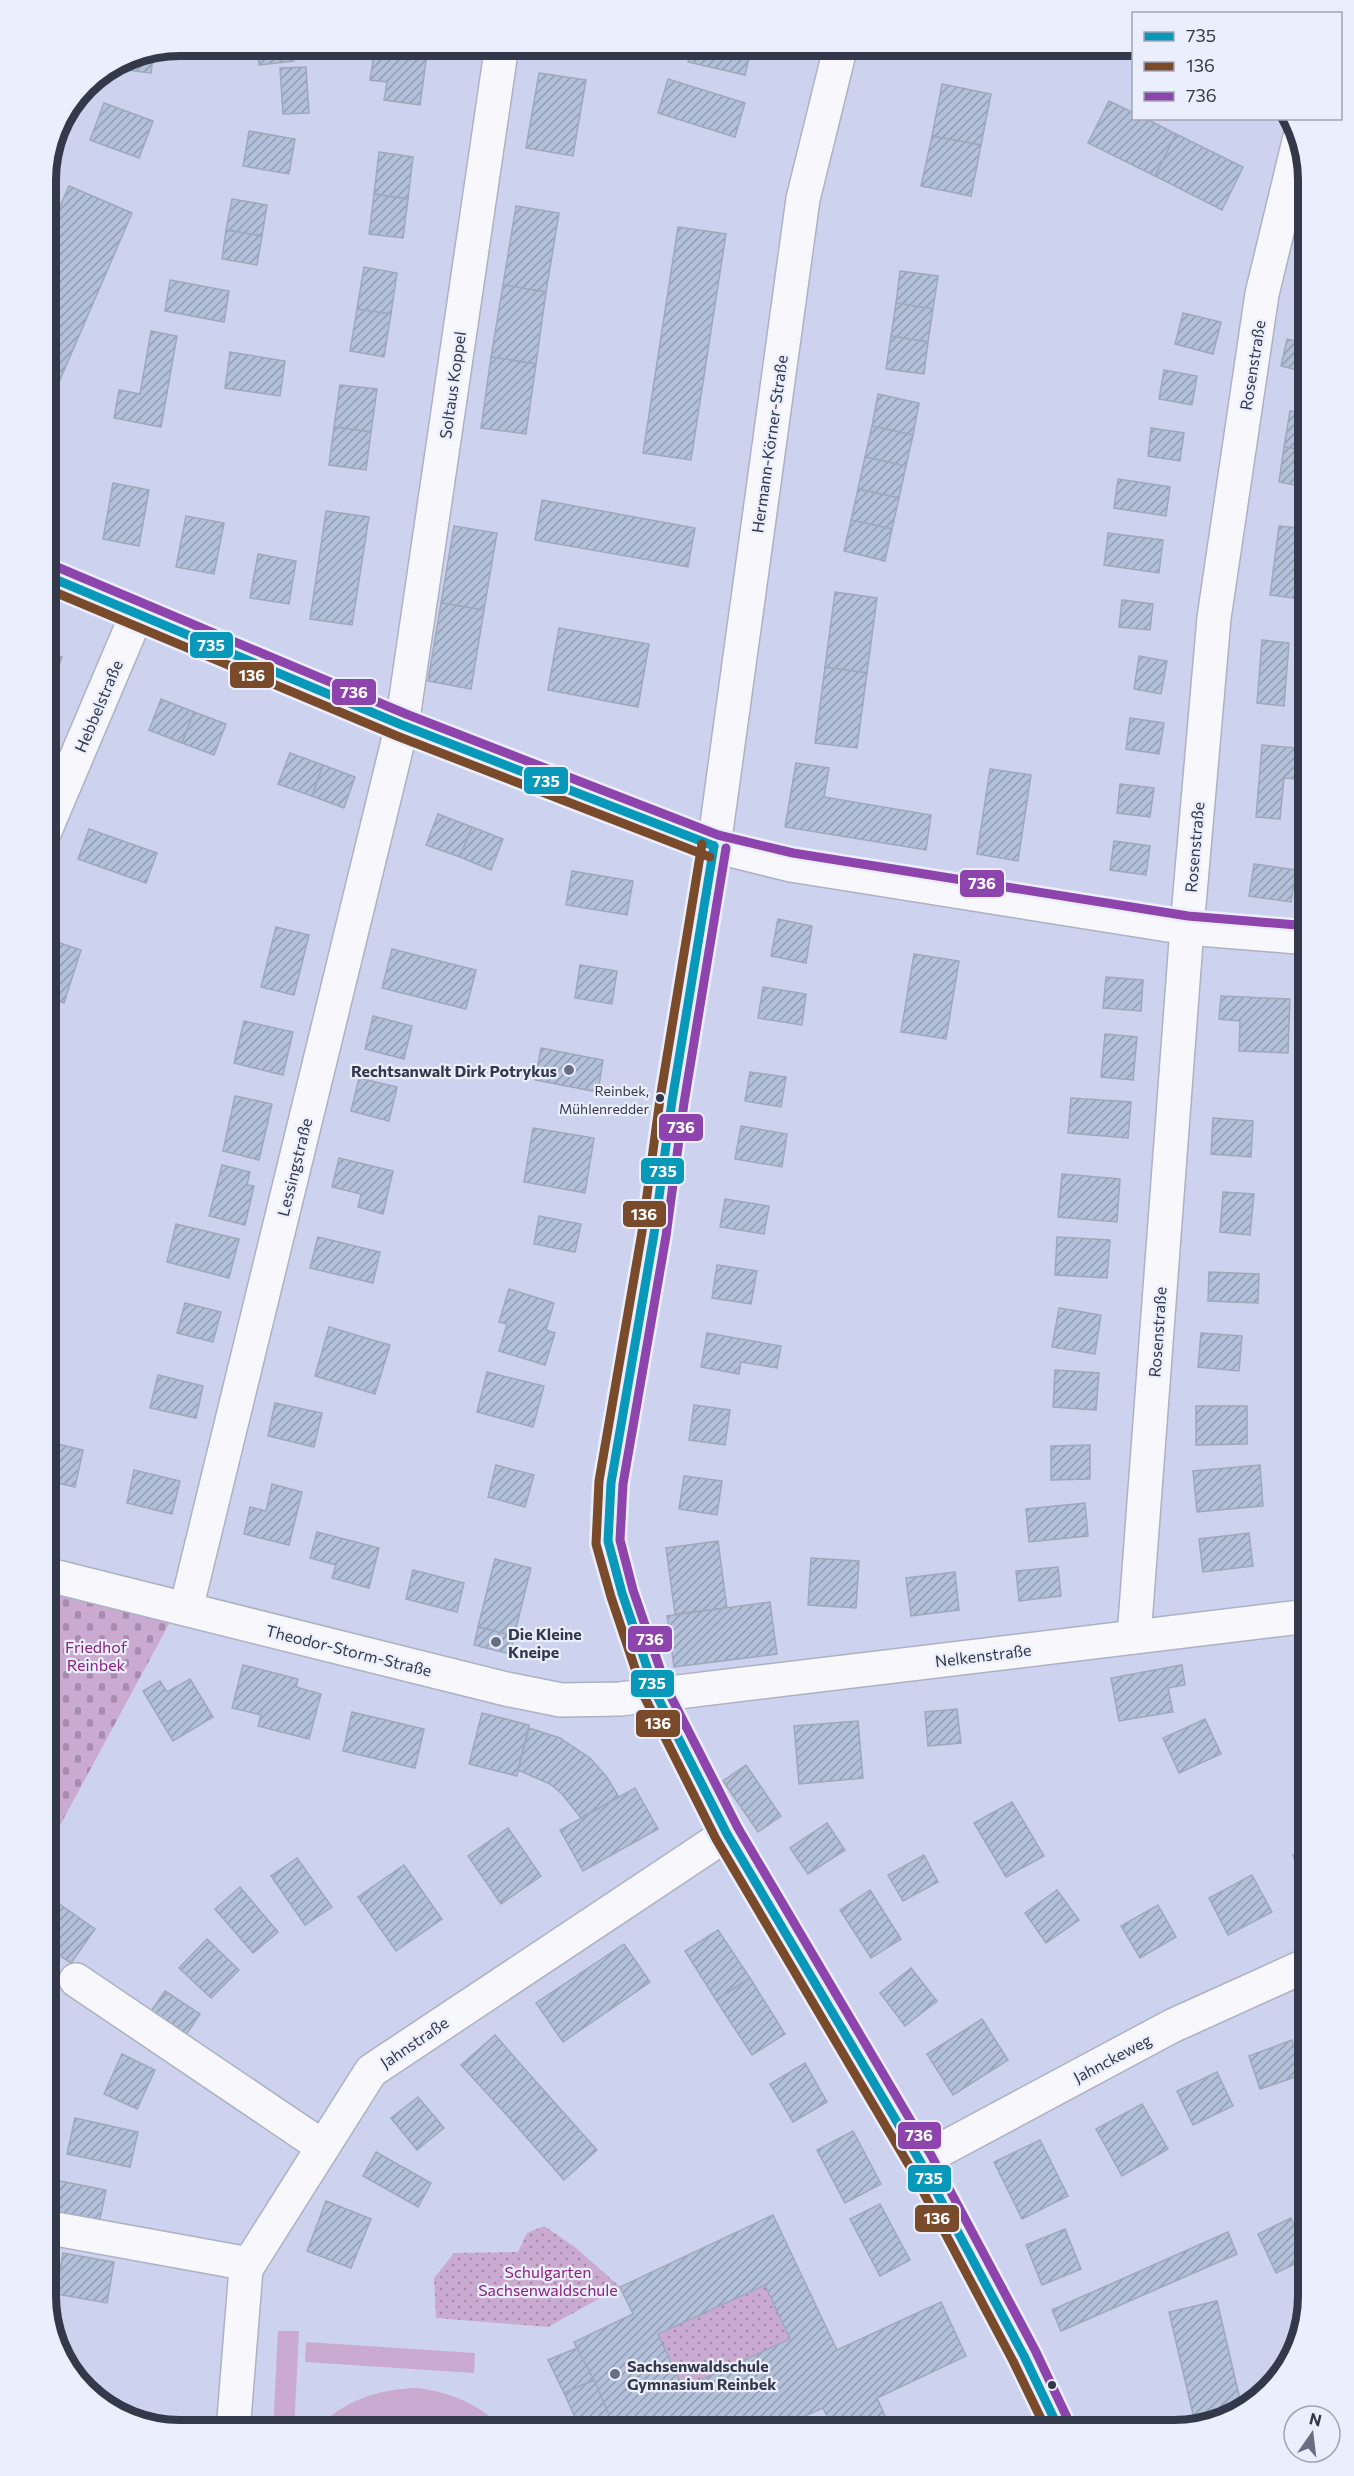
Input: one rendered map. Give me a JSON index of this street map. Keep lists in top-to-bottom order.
{
  "streets": {
    "street": [
      "Rosenstraße",
      "Soltaus Koppel",
      "Hermann-Körner-Straße",
      "Hebbelstraße",
      "Lessingstraße",
      "Theodor-Storm-Straße",
      "Nelkenstraße",
      "Jahnstraße",
      "Jahnckeweg"
    ]
  },
  "crossings": [
    ["Rosenstraße", "Nelkenstraße"],
    ["Soltaus Koppel", "Lessingstraße"],
    ["Hermann-Körner-Straße", "Theodor-Storm-Straße"],
    ["Hermann-Körner-Straße", "Nelkenstraße"],
    ["Hermann-Körner-Straße", "Jahnstraße"],
    ["Hermann-Körner-Straße", "Jahnckeweg"],
    ["Lessingstraße", "Theodor-Storm-Straße"],
    ["Theodor-Storm-Straße", "Nelkenstraße"]
  ],
  "parks": ["Friedhof Reinbek", "Schulgarten Sachsenwaldschule"],
  "places": [
    "Rechtsanwalt Dirk Potrykus",
    "Reinbek, Mühlenredder",
    "Die Kleine Kneipe",
    "Sachsenwaldschule Gymnasium Reinbek"
  ],
  "lines": ["transit line 736", "transit line 735", "transit line 136"],
  "legend": ["735", "136", "736"],
  "north": "top"
}
